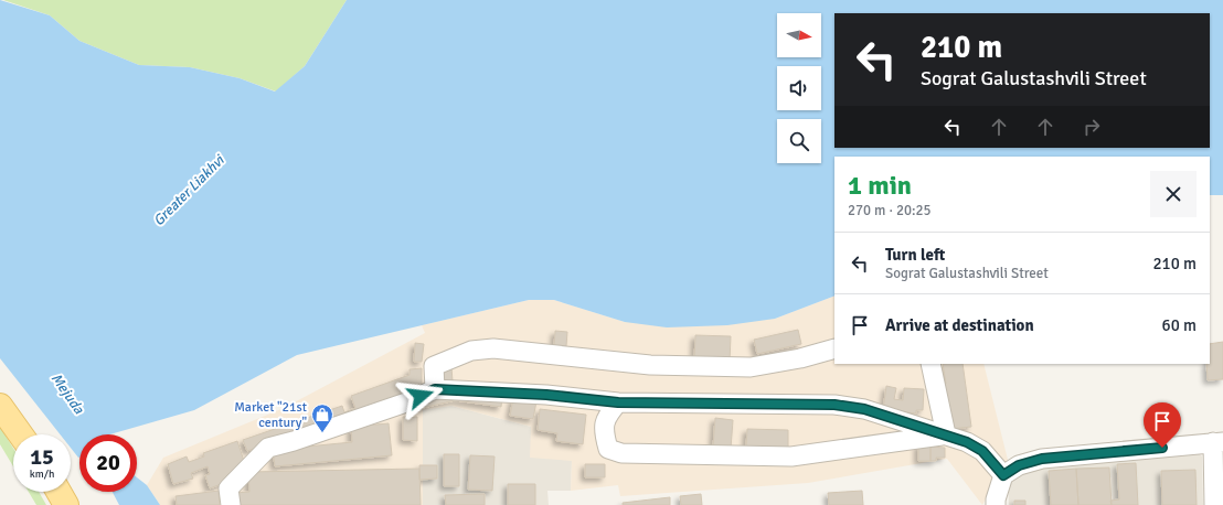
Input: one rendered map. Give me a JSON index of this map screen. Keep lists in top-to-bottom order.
{
  "water": ["Greater Liakhvi", "Mejuda"],
  "places": {
    "shop": ["Market \"21st century\""]
  },
  "north": "right",
  "page": {
    "turn": ["210 m", "Sograt Galustashvili Street"],
    "heading": ["1 min", "270 m · 20:25"],
    "list": [
      {
        "name": "Turn left",
        "note": "Sograt Galustashvili Street",
        "value": "210 m"
      },
      {
        "name": "Arrive at destination",
        "value": "60 m"
      }
    ],
    "speed": "15 km/h",
    "limit": "20"
  }
}
